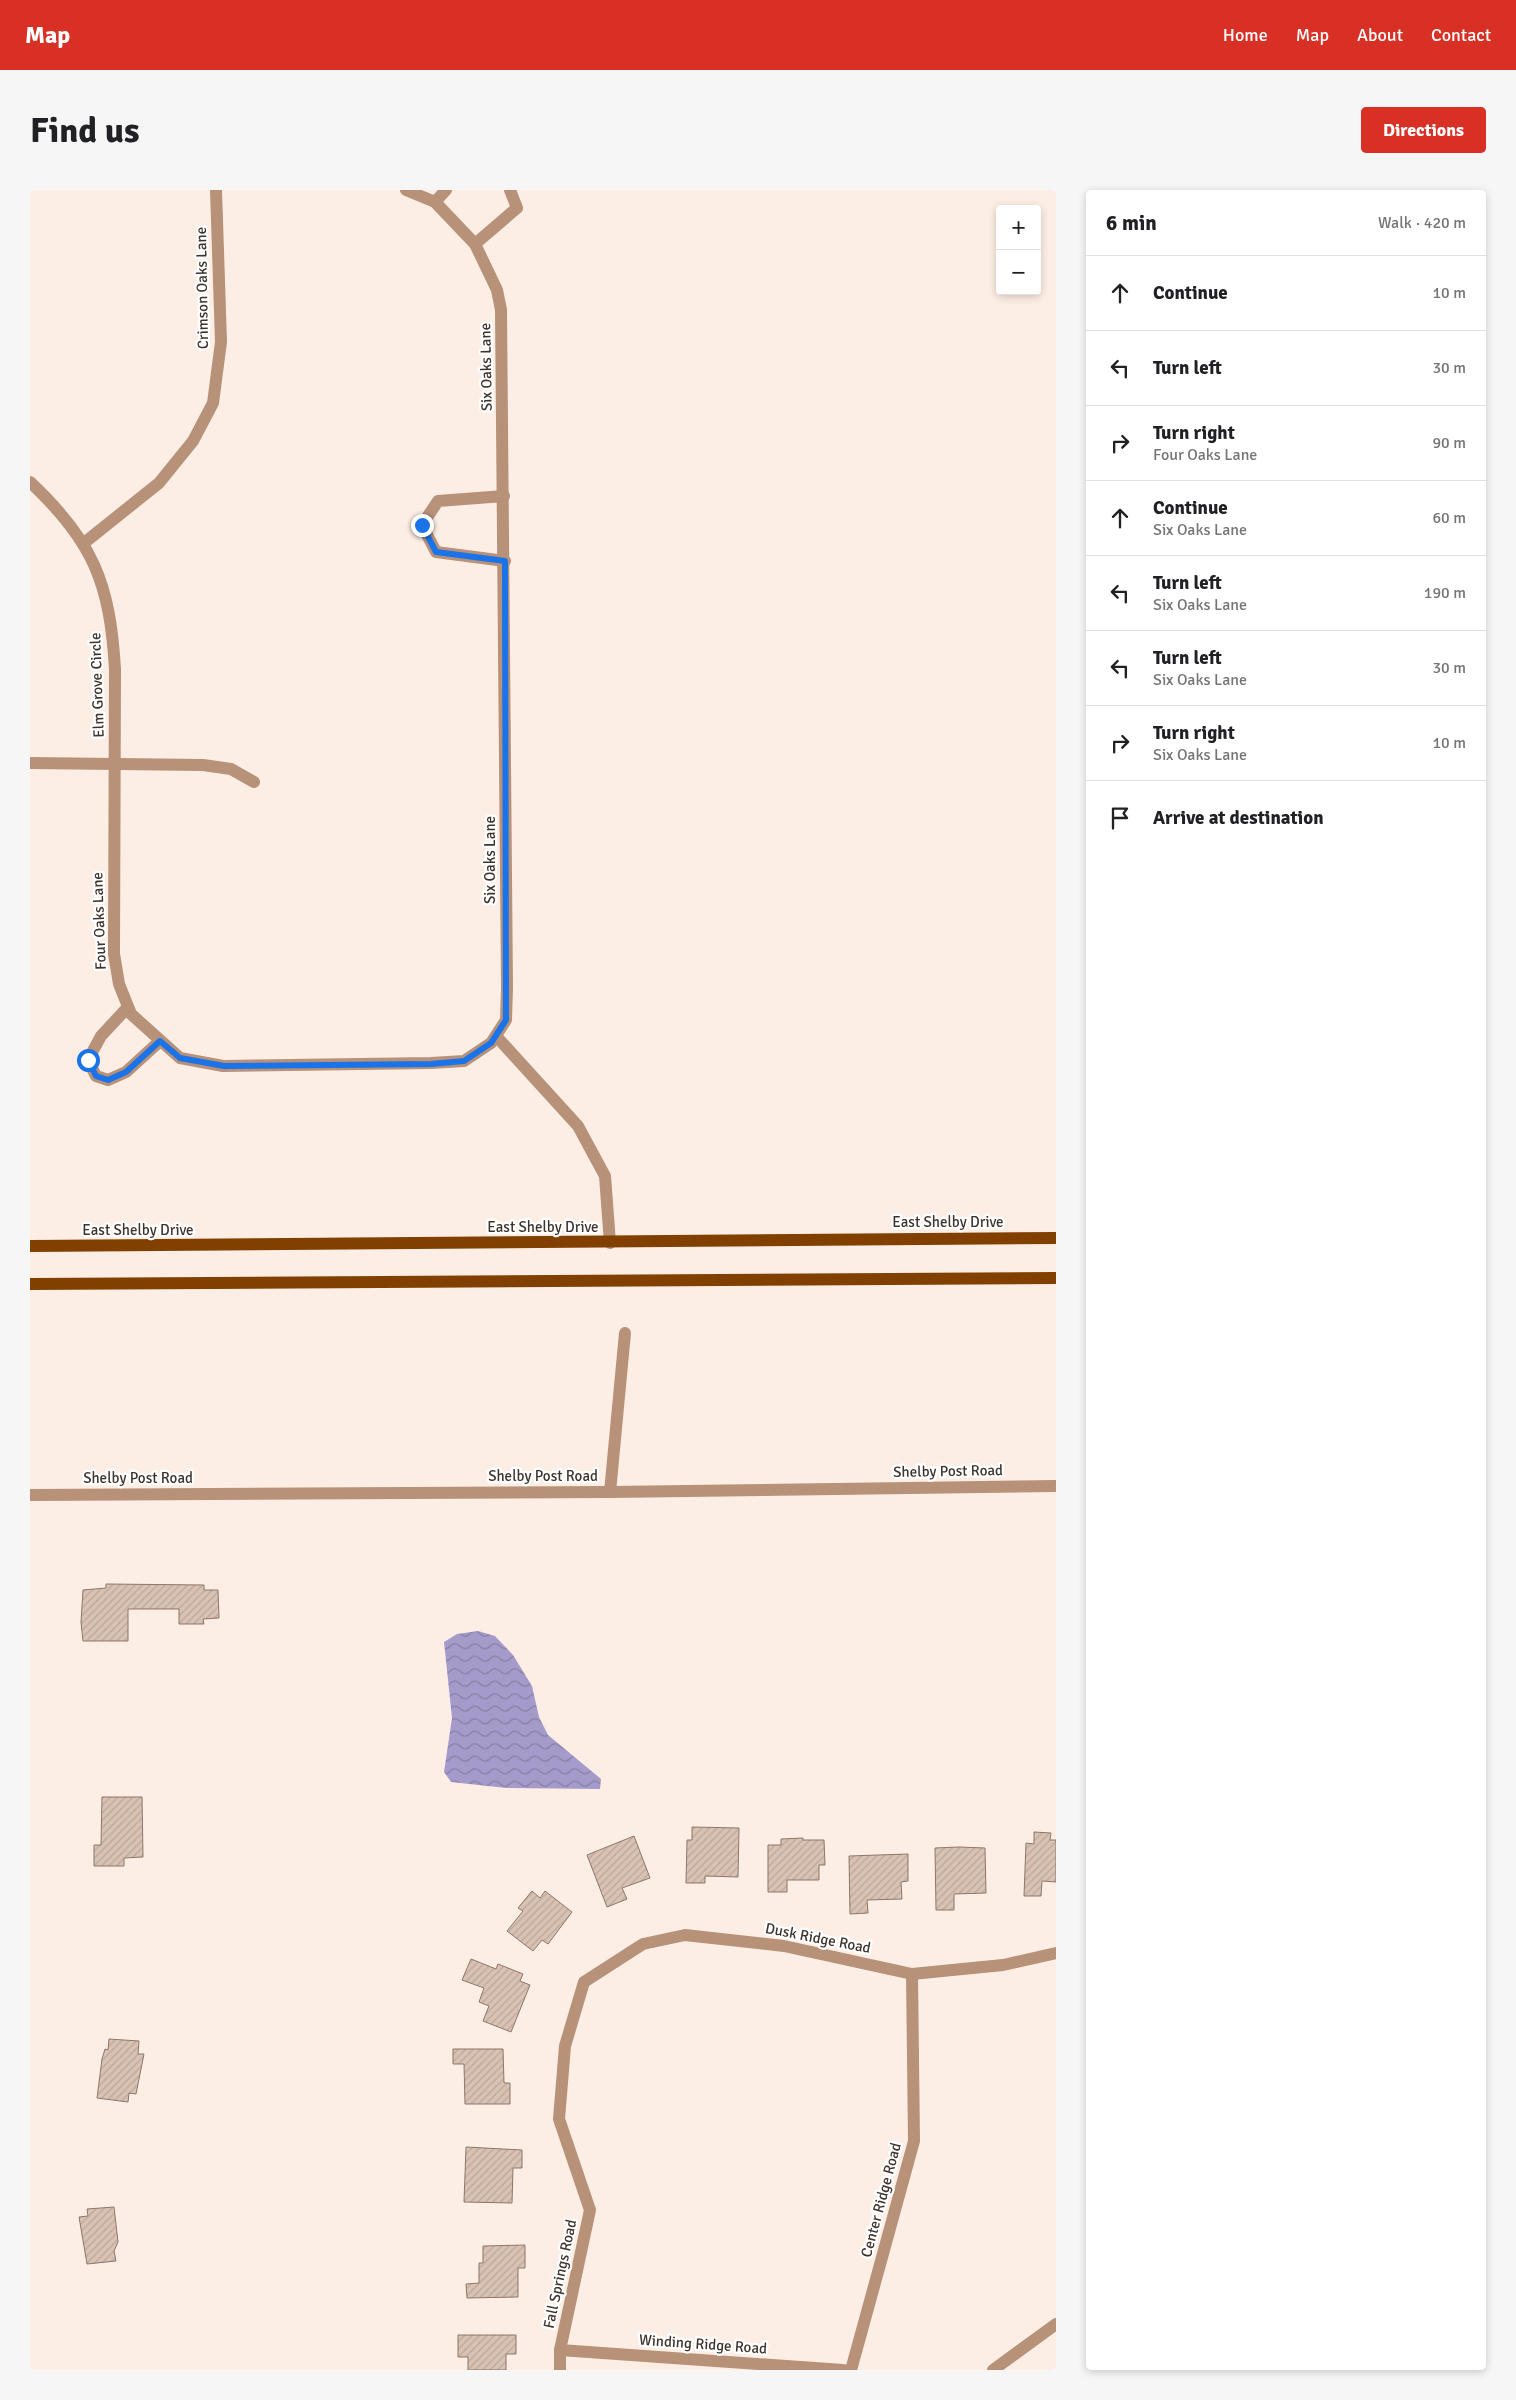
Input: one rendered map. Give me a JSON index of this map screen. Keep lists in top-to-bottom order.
{
  "streets": {
    "main road": ["East Shelby Drive"],
    "street": [
      "Crimson Oaks Lane",
      "Six Oaks Lane",
      "Elm Grove Circle",
      "Four Oaks Lane",
      "Shelby Post Road",
      "Dusk Ridge Road",
      "Center Ridge Road",
      "Fall Springs Road",
      "Winding Ridge Road"
    ]
  },
  "crossings": [
    ["Crimson Oaks Lane", "Elm Grove Circle"],
    ["Six Oaks Lane", "Four Oaks Lane"],
    ["Elm Grove Circle", "Four Oaks Lane"],
    ["Dusk Ridge Road", "Center Ridge Road"],
    ["Dusk Ridge Road", "Fall Springs Road"],
    ["Fall Springs Road", "Winding Ridge Road"]
  ],
  "page": {
    "header": "Map",
    "nav": [
      "Home",
      "Map",
      "About",
      "Contact"
    ],
    "buttons": "Directions",
    "title": "Find us",
    "heading": ["6 min", "Walk · 420 m"],
    "map_buttons": ["+", "−"],
    "list": [
      ["Continue", "10 m"],
      ["Turn left", "30 m"],
      ["Turn right", "Four Oaks Lane", "90 m"],
      ["Continue", "Six Oaks Lane", "60 m"],
      ["Turn left", "Six Oaks Lane", "190 m"],
      ["Turn left", "Six Oaks Lane", "30 m"],
      ["Turn right", "Six Oaks Lane", "10 m"],
      "Arrive at destination"
    ]
  }
}
